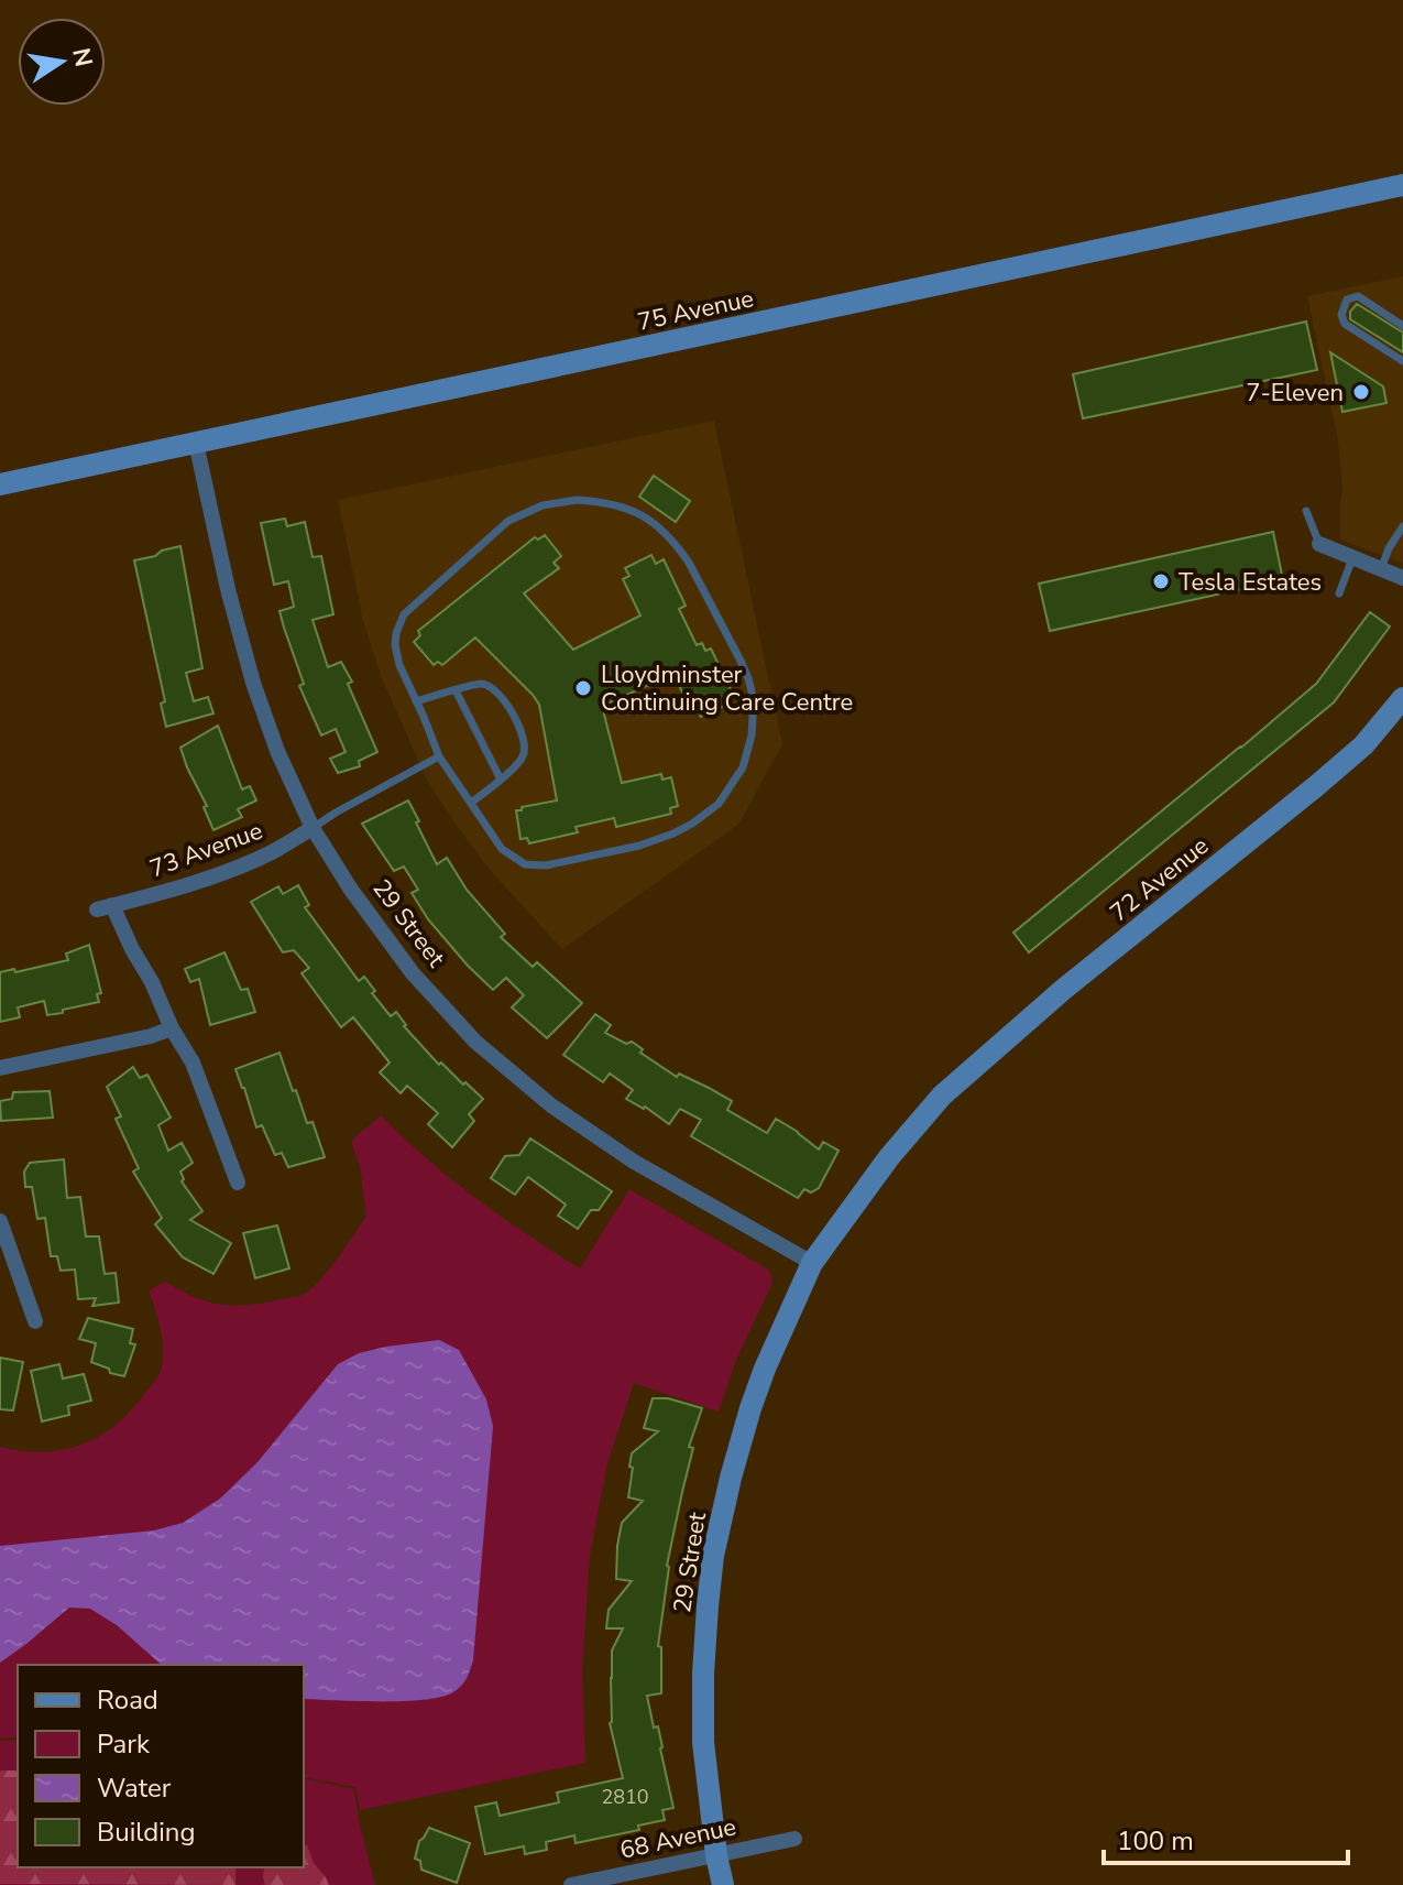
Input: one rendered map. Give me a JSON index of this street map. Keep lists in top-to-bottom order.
{
  "streets": {
    "street": [
      "75 Avenue",
      "73 Avenue",
      "72 Avenue",
      "29 Street",
      "68 Avenue"
    ]
  },
  "crossings": [
    ["75 Avenue", "29 Street"],
    ["73 Avenue", "29 Street"],
    ["72 Avenue", "29 Street"],
    ["29 Street", "68 Avenue"]
  ],
  "places": ["7-Eleven", "Tesla Estates", "Lloydminster Continuing Care Centre"],
  "house_numbers": ["2810"],
  "legend": [
    "Road",
    "Park",
    "Water",
    "Building"
  ],
  "scale_bar": "100 m",
  "north": "right"
}
